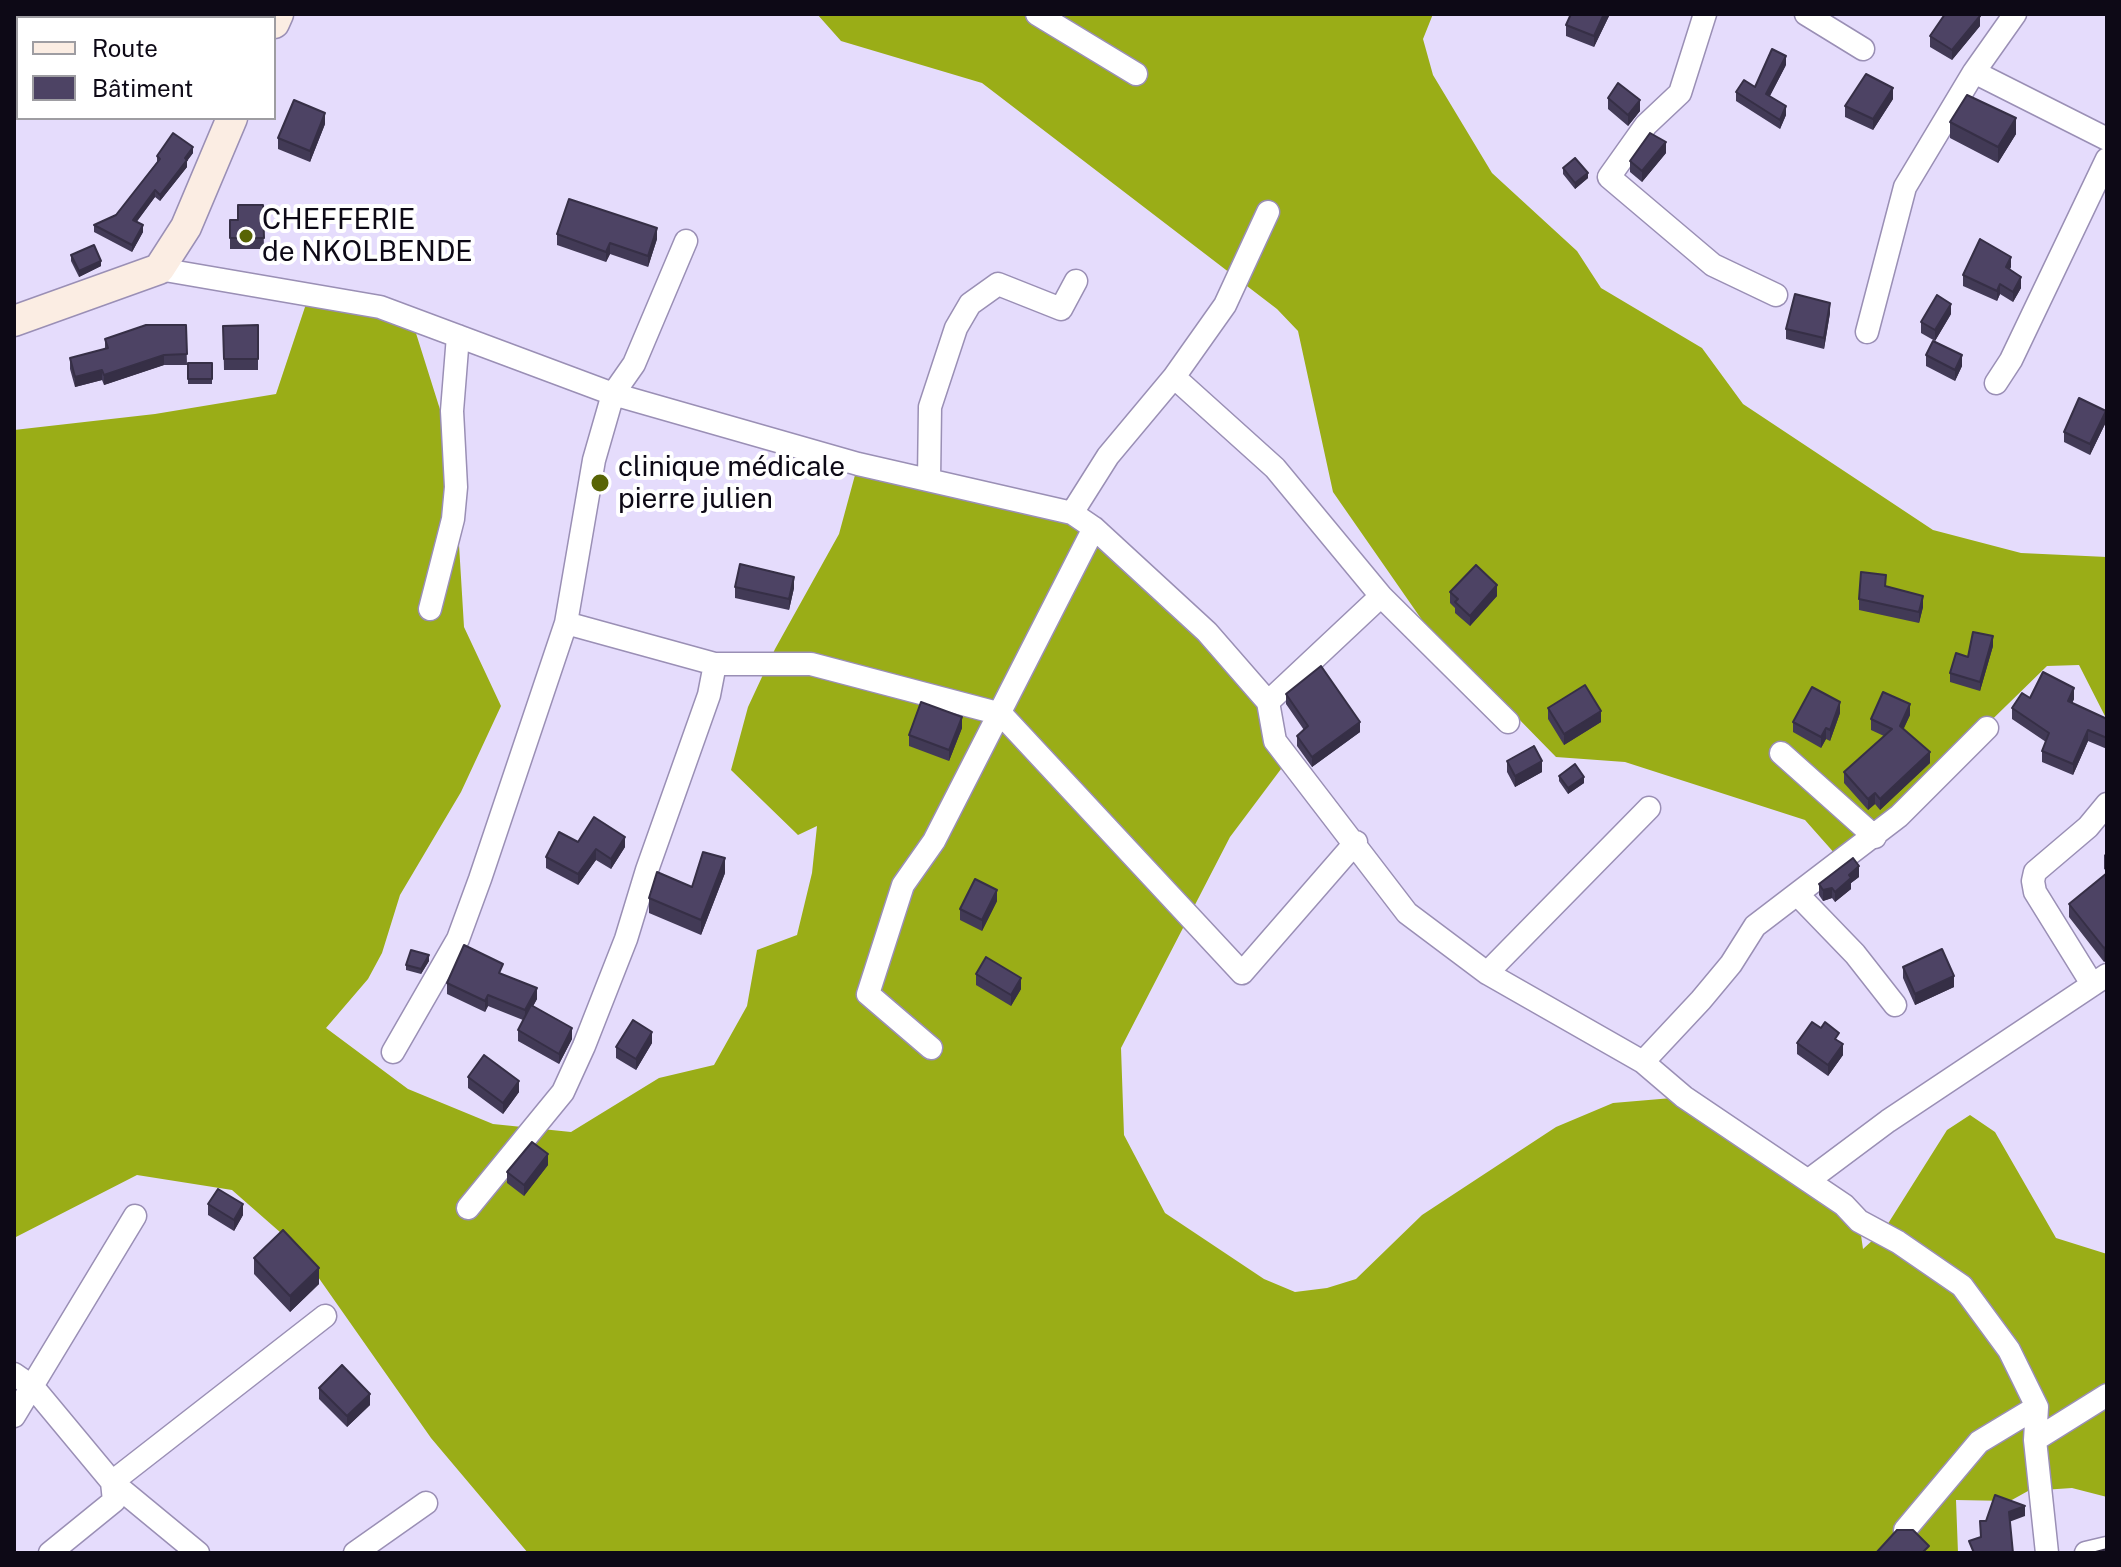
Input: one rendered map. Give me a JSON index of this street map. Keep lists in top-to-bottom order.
{
  "places": ["CHEFFERIE de NKOLBENDE", "clinique médicale pierre julien"],
  "legend": ["Route", "Bâtiment"]
}
